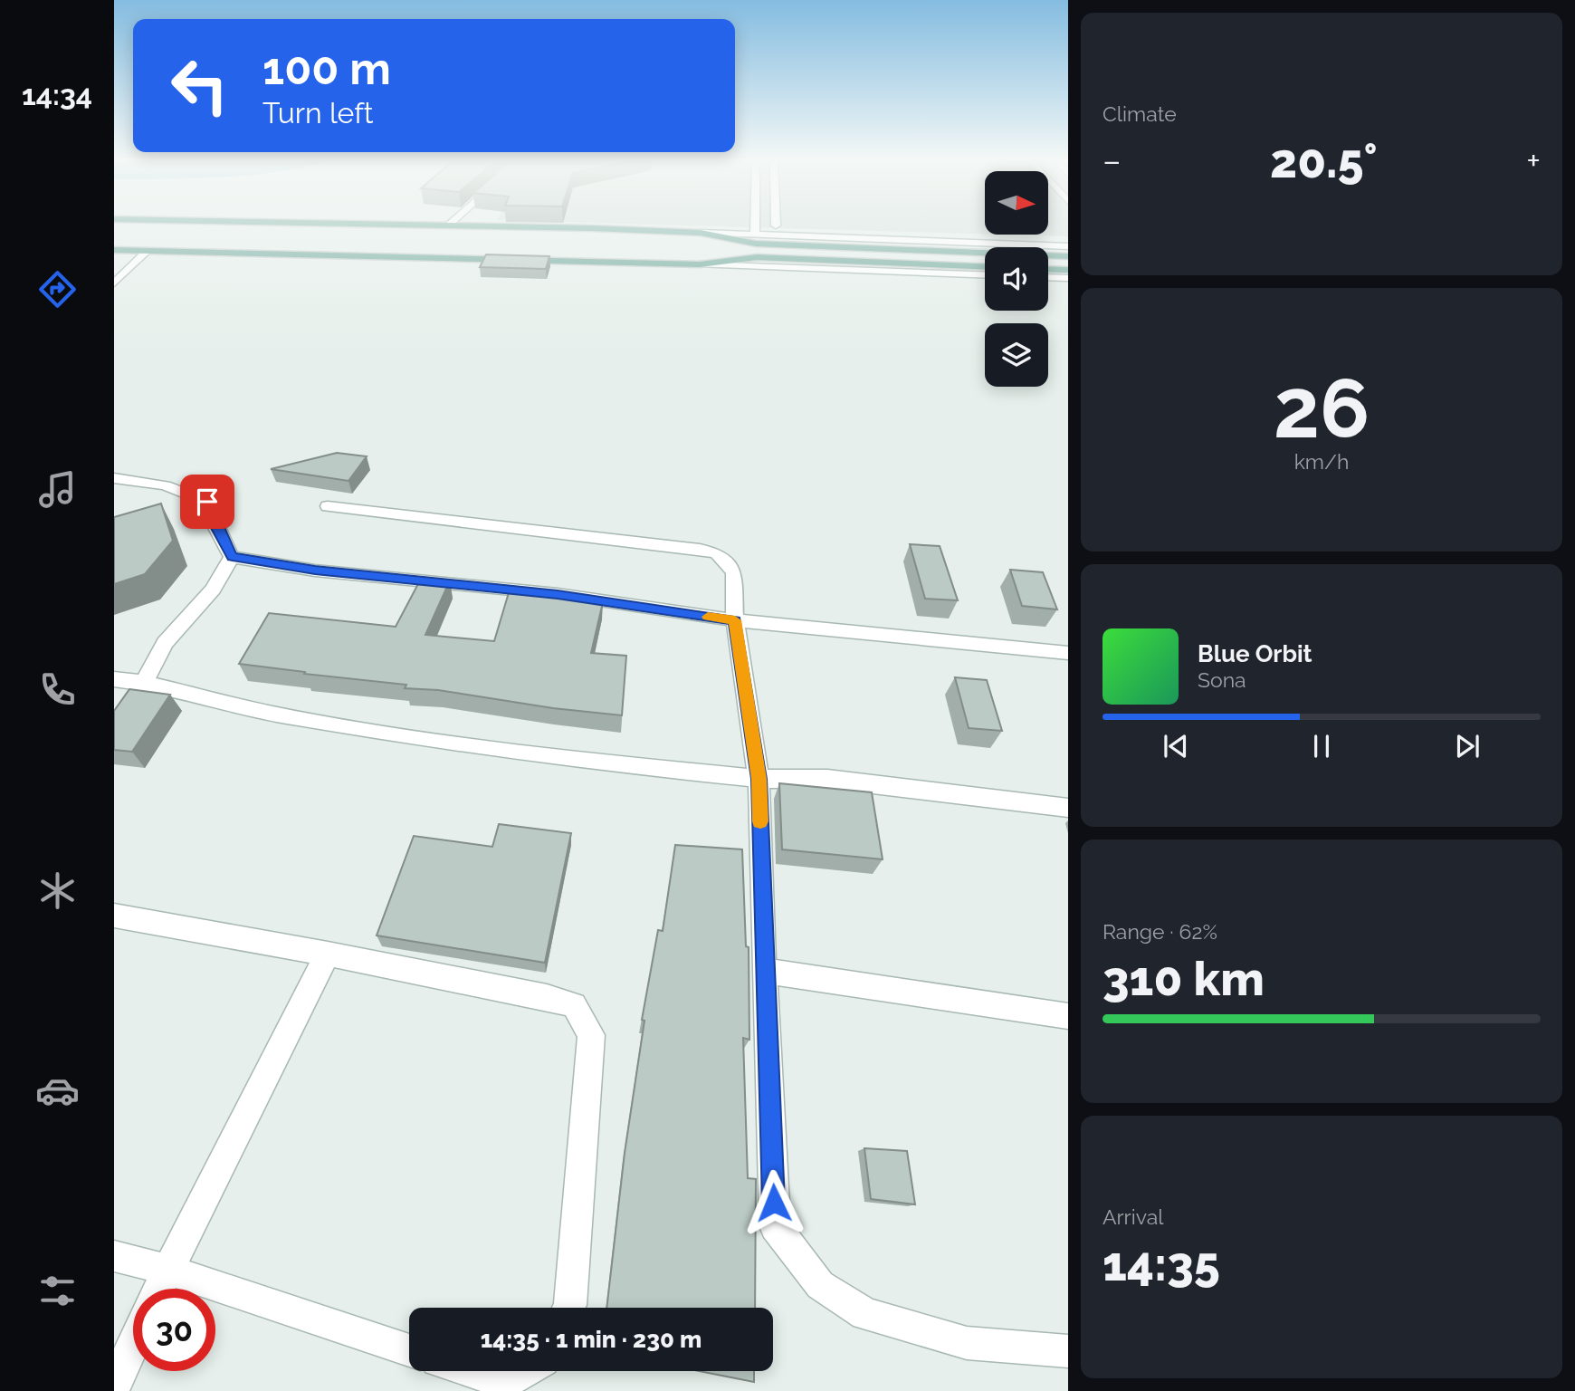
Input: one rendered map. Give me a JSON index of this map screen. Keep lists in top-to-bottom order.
{
  "north": "right",
  "page": {
    "tabs": "14:34",
    "tile": [
      "Climate",
      ["26", "km/h"],
      ["Range · 62%", "310 km"],
      ["Arrival", "14:35"]
    ],
    "turn": ["100 m", "Turn left"],
    "heat": ["−", "20.5°", "+"],
    "song": ["Blue Orbit", "Sona"],
    "limit": "30",
    "trip": "14:35 · 1 min · 230 m"
  }
}
